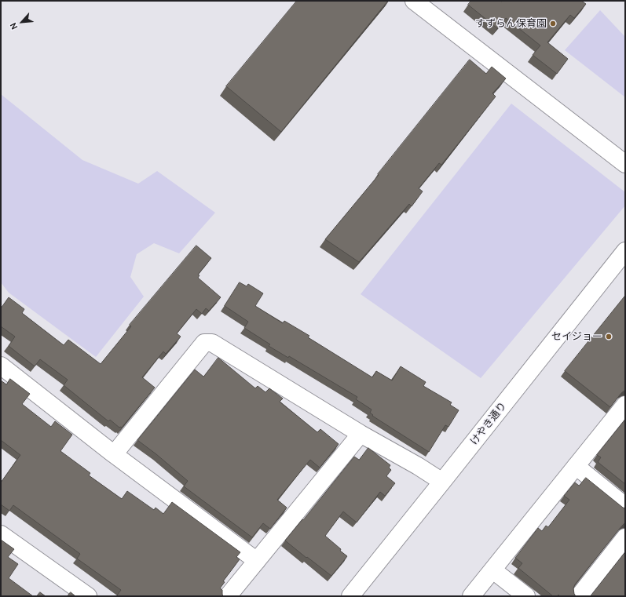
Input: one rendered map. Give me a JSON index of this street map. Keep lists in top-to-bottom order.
{
  "streets": {
    "street": ["けやき通り"]
  },
  "places": ["すずらん保育園", "セイジョー"],
  "north": "bottom left"
}
